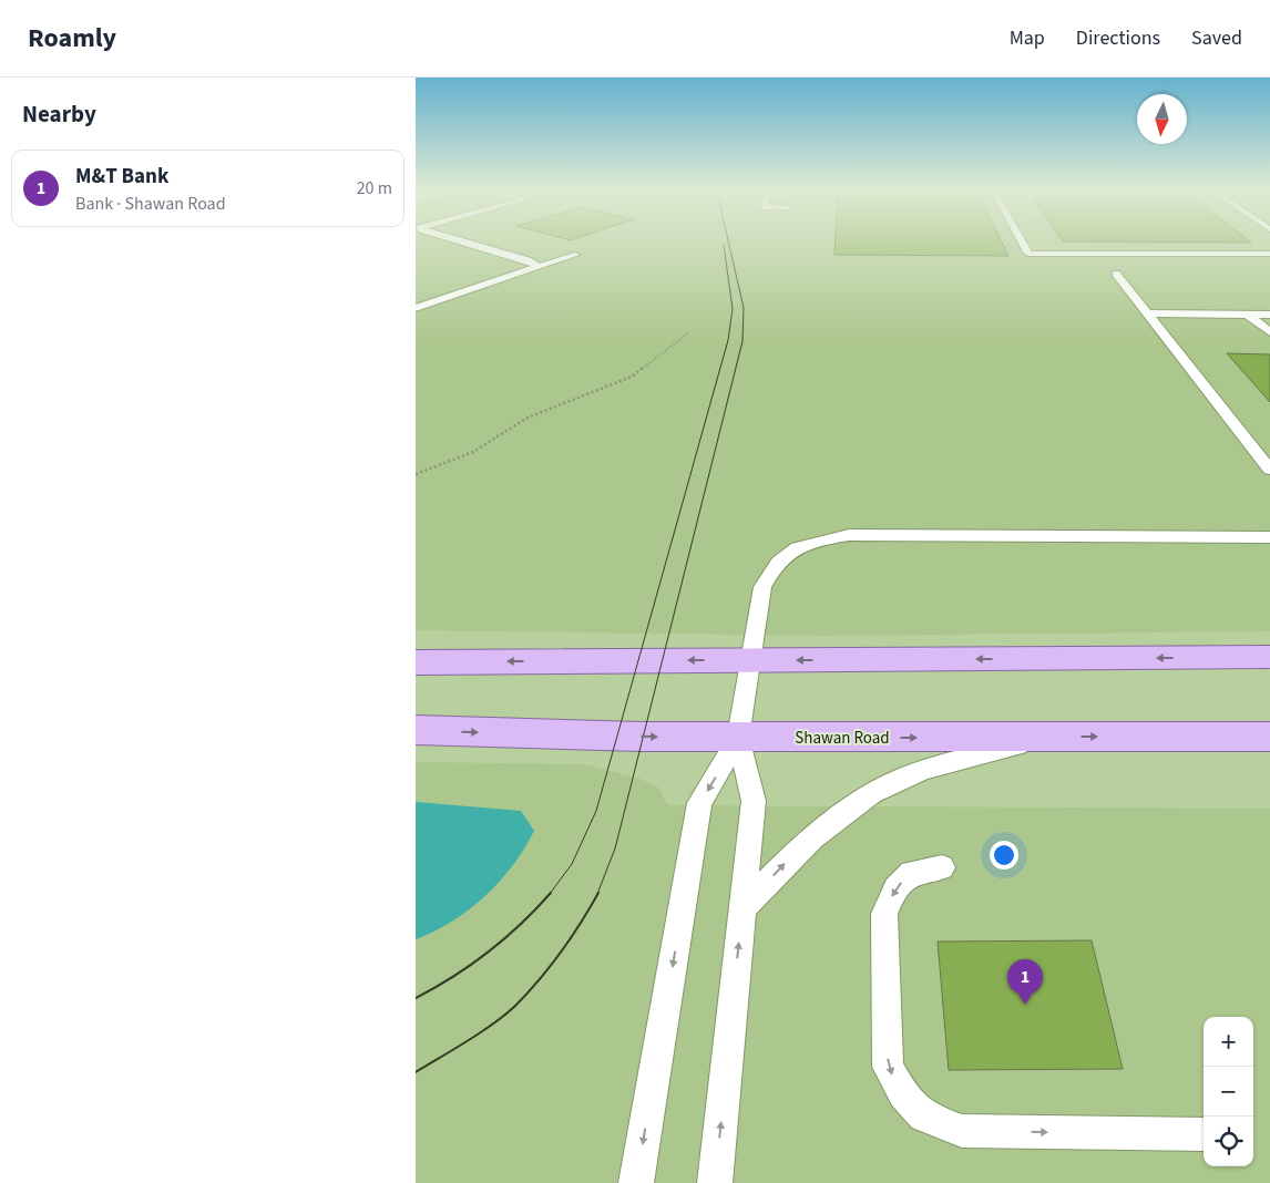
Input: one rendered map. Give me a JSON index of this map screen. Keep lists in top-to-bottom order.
{
  "streets": {
    "main road": ["Shawan Road"]
  },
  "north": "bottom",
  "page": {
    "header": "Roamly",
    "nav": ["Map", "Directions", "Saved"],
    "heading": "Nearby",
    "list": [
      {
        "mark": "1",
        "name": "M&T Bank",
        "note": "Bank · Shawan Road",
        "value": "20 m"
      }
    ],
    "pins": "1",
    "map_buttons": ["+", "−"]
  }
}
